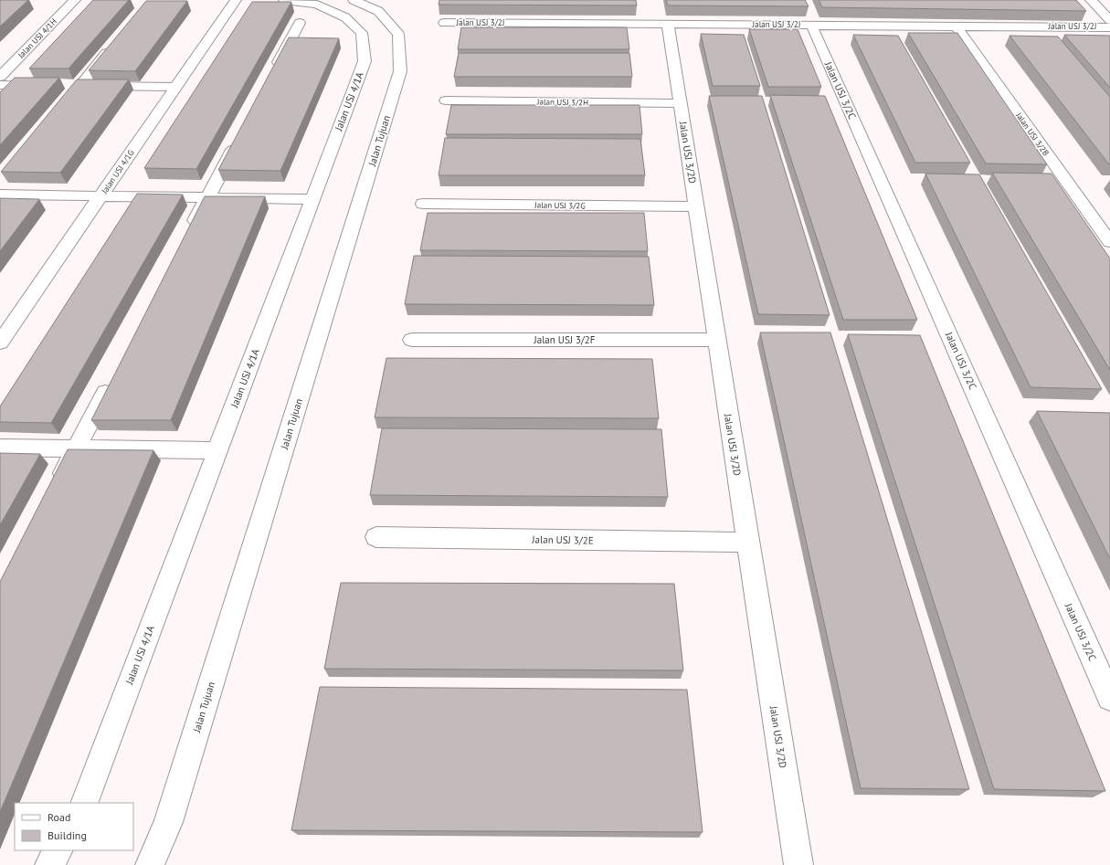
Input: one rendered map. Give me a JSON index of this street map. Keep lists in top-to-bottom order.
{
  "streets": {
    "street": [
      "Jalan USJ 3/2J",
      "Jalan USJ 4/1H",
      "Jalan USJ 3/2C",
      "Jalan USJ 4/1A",
      "Jalan USJ 3/2H",
      "Jalan USJ 3/2B",
      "Jalan Tujuan",
      "Jalan USJ 3/2D",
      "Jalan USJ 4/1G",
      "Jalan USJ 3/2G",
      "Jalan USJ 3/2F",
      "Jalan USJ 3/2E"
    ]
  },
  "crossings": [
    ["Jalan USJ 3/2J", "Jalan USJ 3/2C"],
    ["Jalan USJ 3/2J", "Jalan USJ 3/2B"],
    ["Jalan USJ 3/2J", "Jalan USJ 3/2D"],
    ["Jalan USJ 3/2H", "Jalan USJ 3/2D"],
    ["Jalan USJ 3/2D", "Jalan USJ 3/2G"],
    ["Jalan USJ 3/2D", "Jalan USJ 3/2F"],
    ["Jalan USJ 3/2D", "Jalan USJ 3/2E"]
  ],
  "legend": ["Road", "Building"]
}
